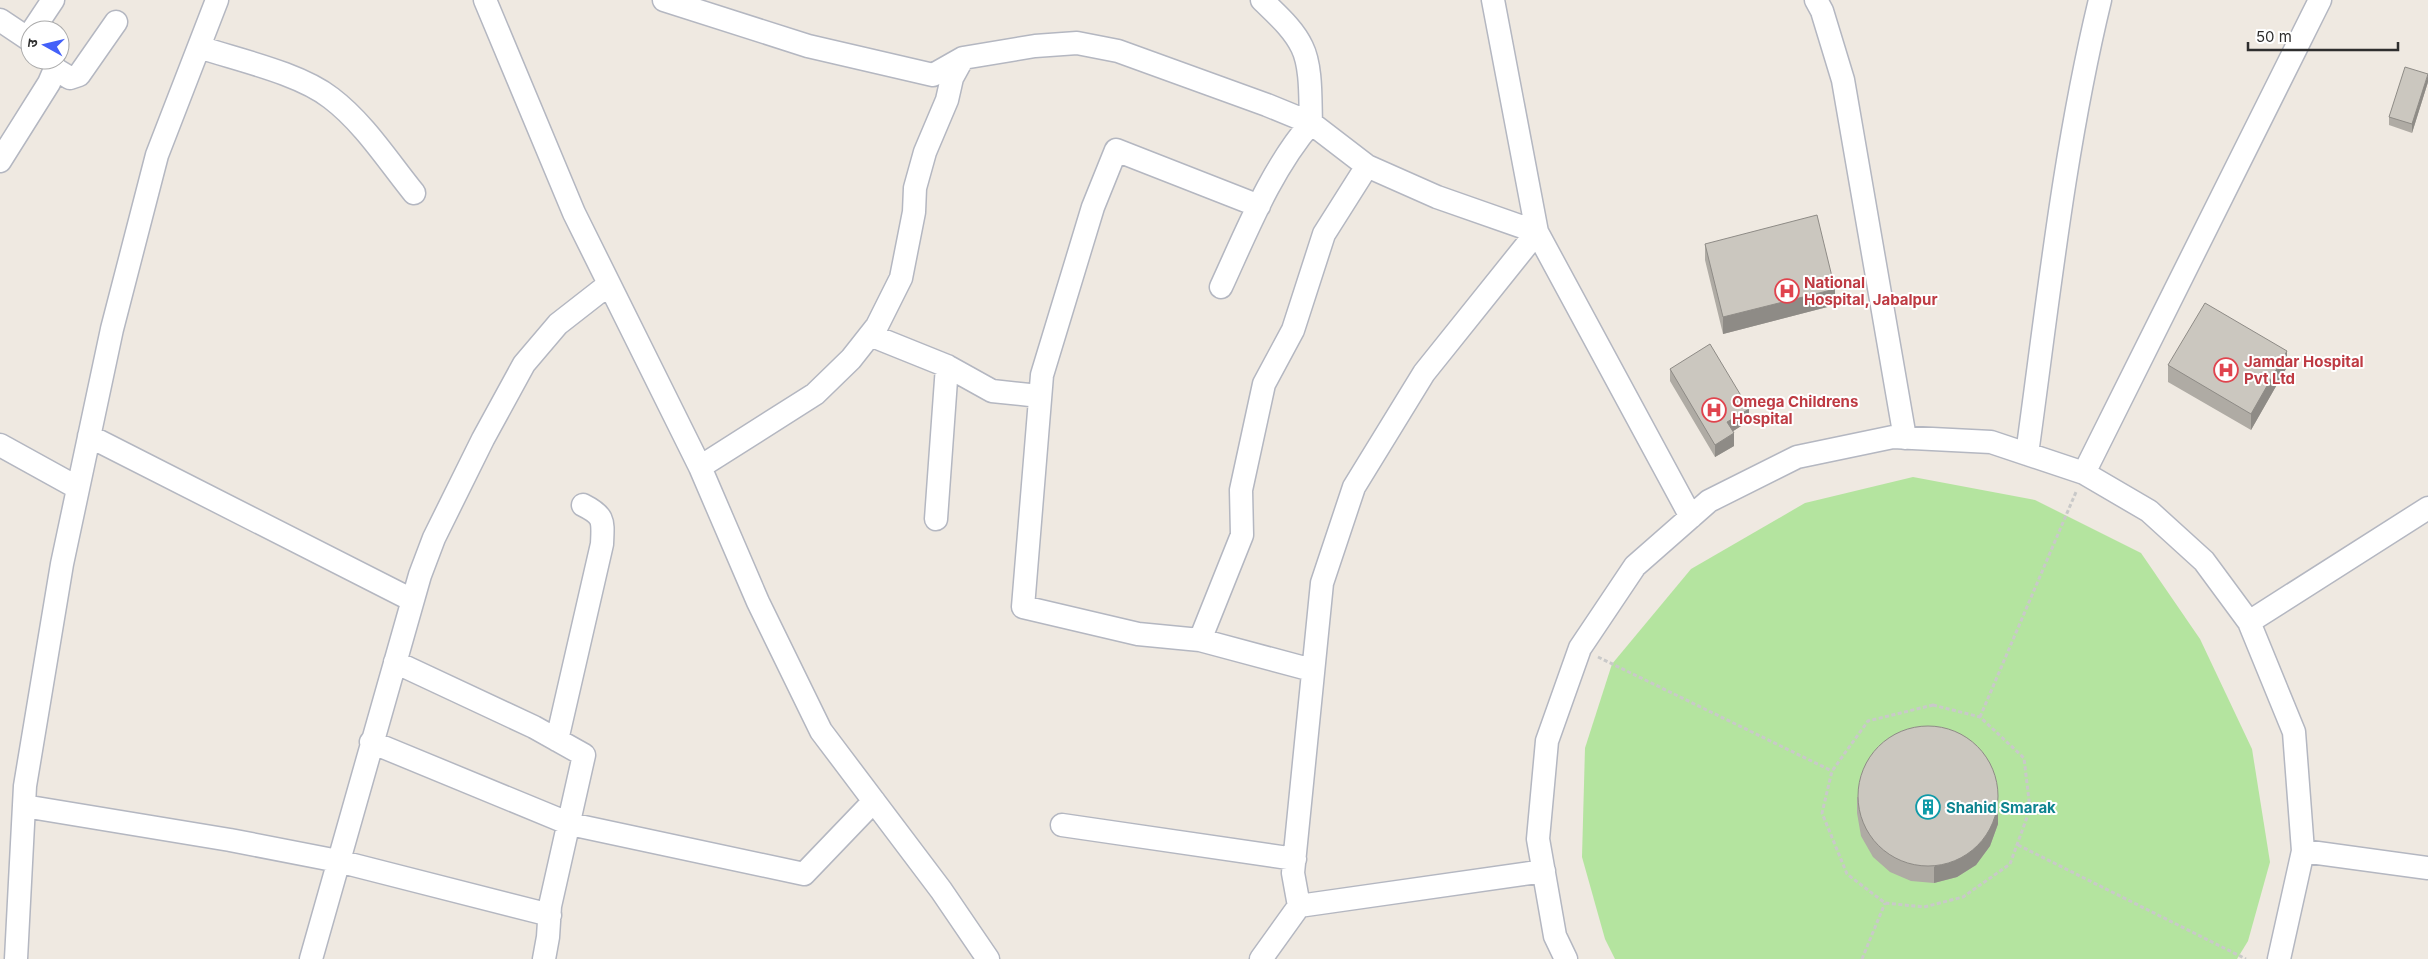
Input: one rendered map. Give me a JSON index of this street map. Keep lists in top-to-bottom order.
{
  "places": {
    "hospital": ["National Hospital, Jabalpur", "Jamdar Hospital Pvt Ltd", "Omega Childrens Hospital"],
    "building": ["Shahid Smarak"]
  },
  "scale_bar": "50 m",
  "north": "left"
}
